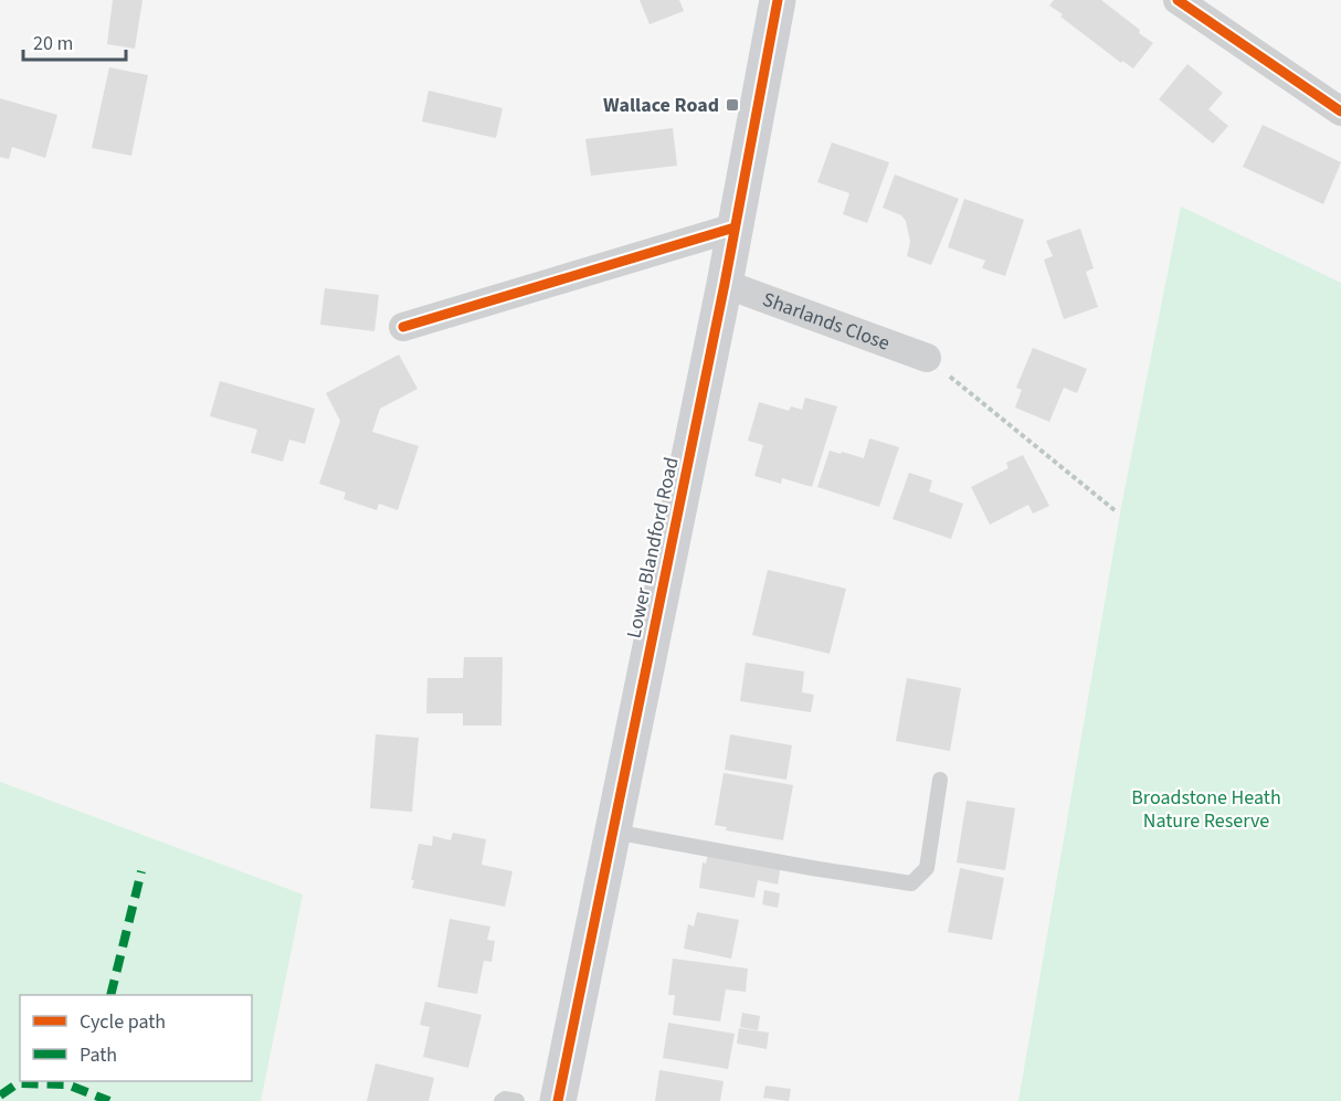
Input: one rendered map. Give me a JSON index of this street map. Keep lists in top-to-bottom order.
{
  "streets": {
    "main road": ["Lower Blandford Road"],
    "street": ["Sharlands Close"]
  },
  "crossings": [
    ["Sharlands Close", "Lower Blandford Road"]
  ],
  "parks": ["Broadstone Heath Nature Reserve"],
  "places": {
    "transit": ["Wallace Road"]
  },
  "legend": ["Cycle path", "Path"],
  "scale_bar": "20 m"
}
